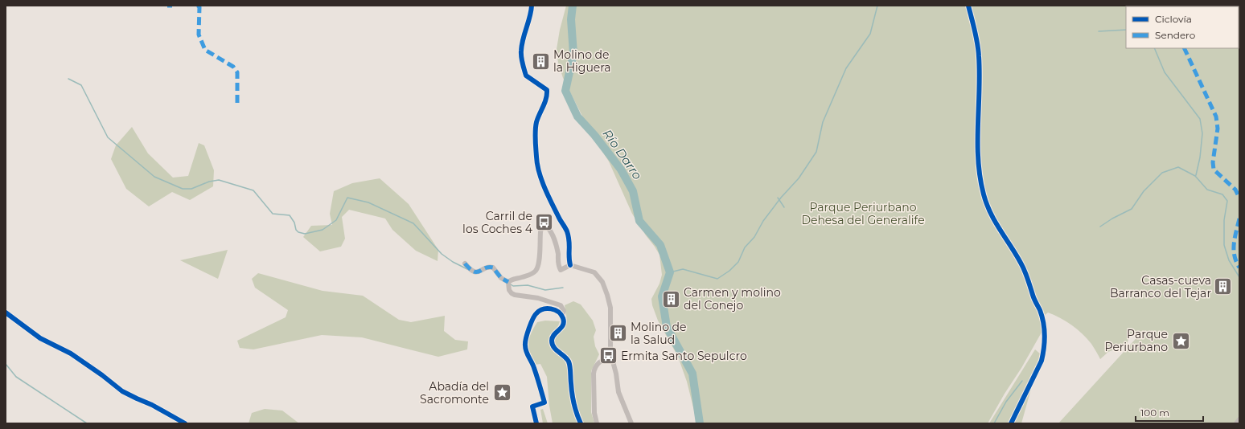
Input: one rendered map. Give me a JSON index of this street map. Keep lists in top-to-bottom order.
{
  "water": ["Río Darro"],
  "parks": ["Parque Periurbano Dehesa del Generalife"],
  "places": {
    "building": [
      "Molino de la Higuera",
      "Casas-cueva Barranco del Tejar",
      "Carmen y molino del Conejo",
      "Molino de la Salud"
    ],
    "bus stop": ["Carril de los Coches 4", "Ermita Santo Sepulcro"],
    "place": ["Parque Periurbano", "Abadía del Sacromonte"]
  },
  "legend": ["Ciclovía", "Sendero"],
  "scale_bar": "100 m"
}
